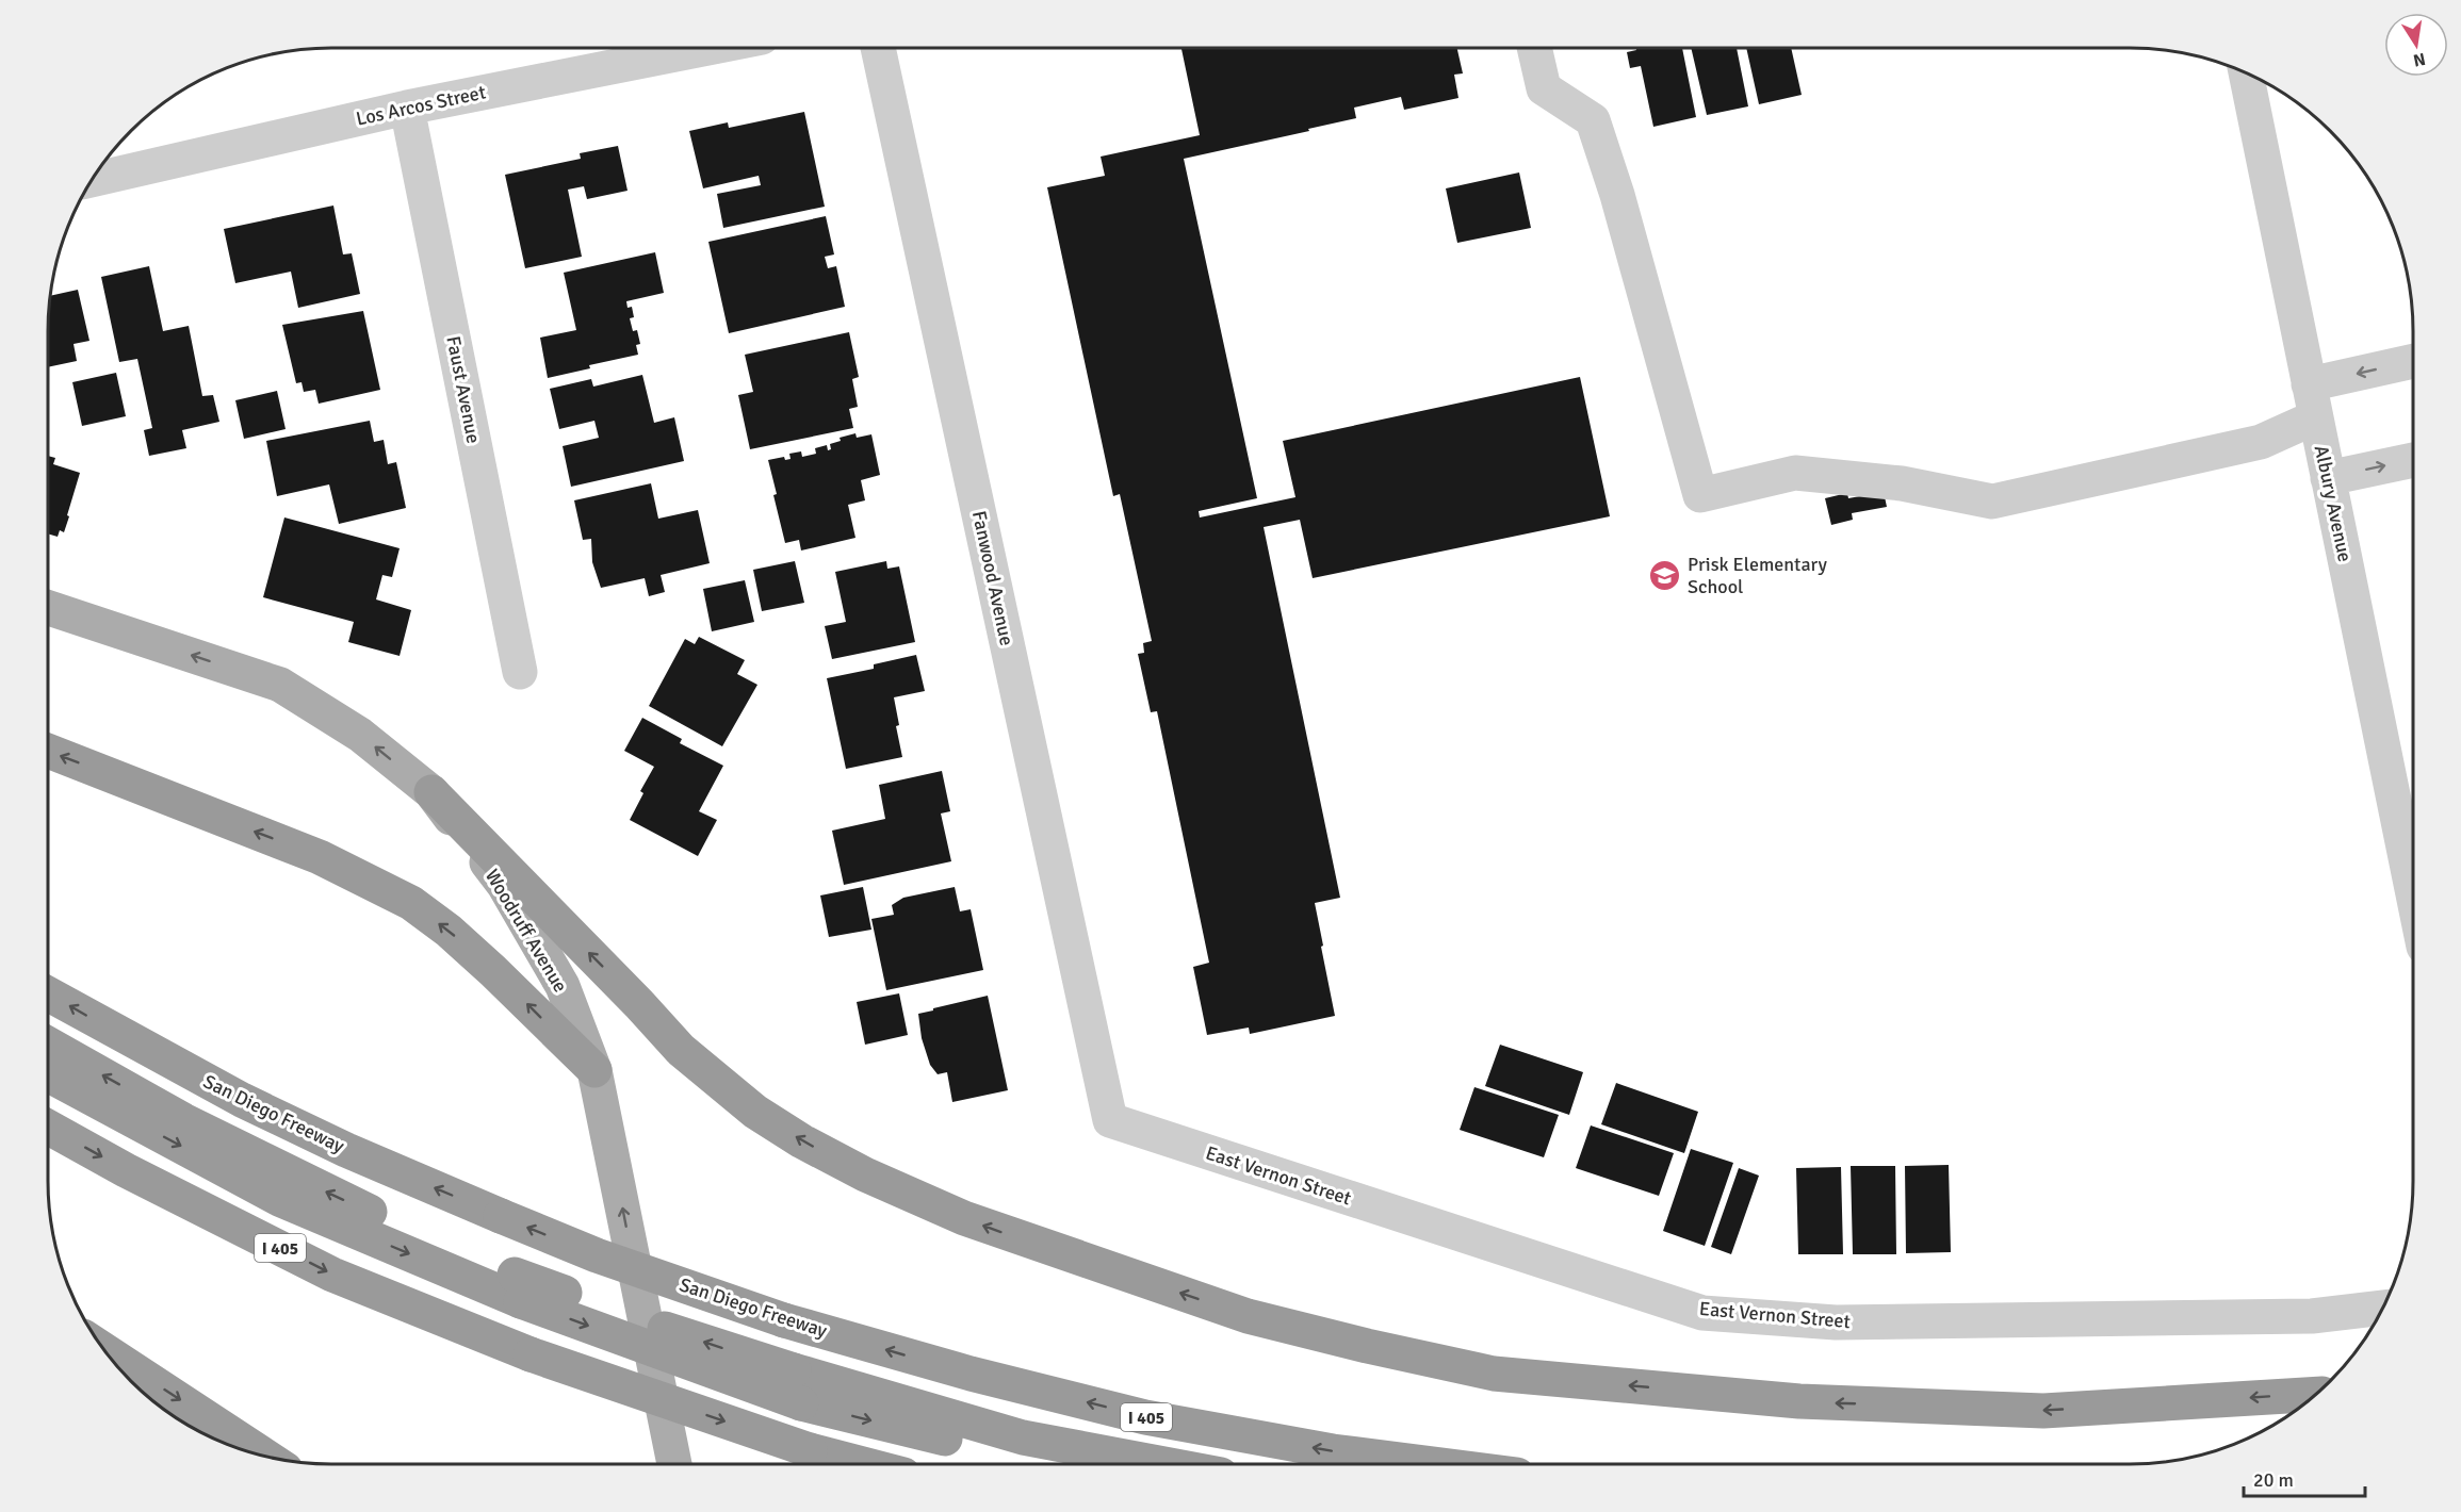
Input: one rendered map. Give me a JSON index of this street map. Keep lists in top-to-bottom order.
{
  "streets": {
    "highway": ["San Diego Freeway", "I 405"],
    "main road": ["Woodruff Avenue"],
    "street": [
      "Los Arcos Street",
      "Faust Avenue",
      "Albury Avenue",
      "Fanwood Avenue",
      "East Vernon Street"
    ]
  },
  "crossings": [
    ["Los Arcos Street", "Faust Avenue"],
    ["Fanwood Avenue", "East Vernon Street"]
  ],
  "one_way": ["Woodruff Avenue"],
  "places": {
    "school or university": ["Prisk Elementary School"]
  },
  "scale_bar": "20 m",
  "north": "bottom"
}
